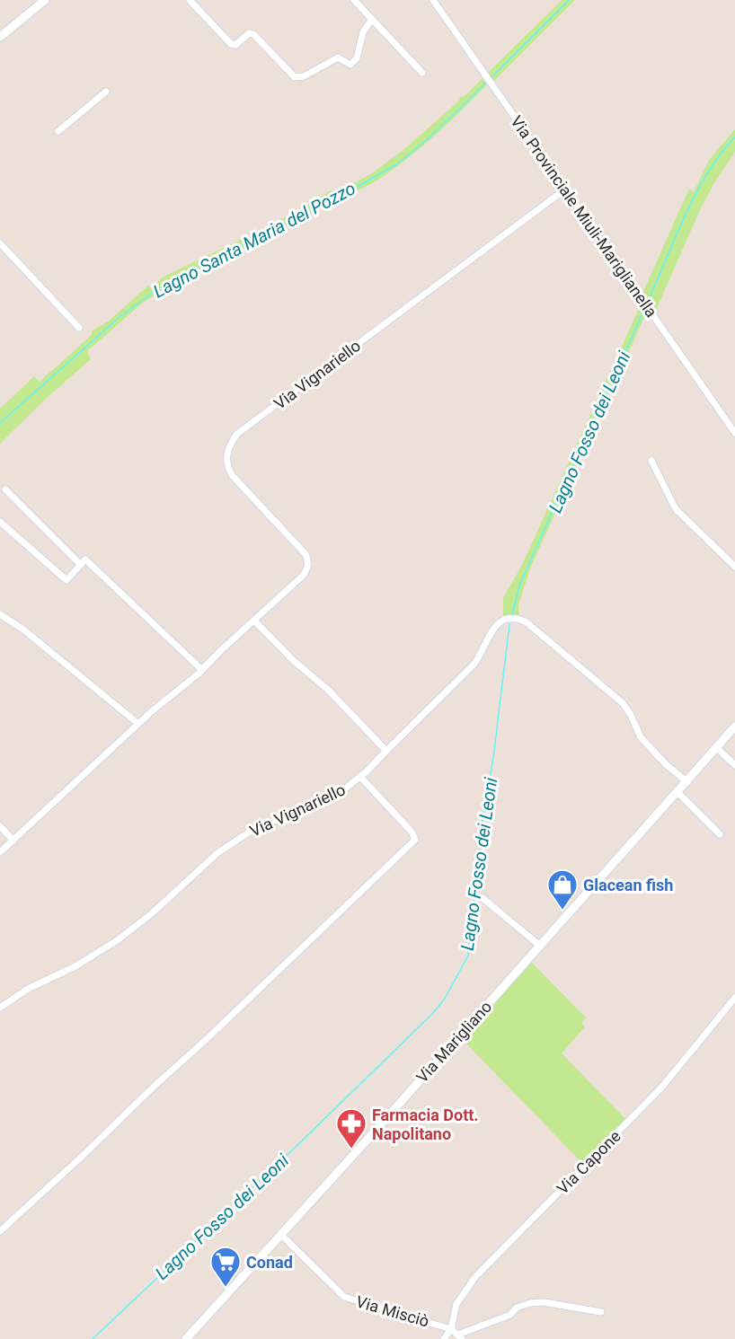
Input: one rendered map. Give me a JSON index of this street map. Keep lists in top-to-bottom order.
{
  "streets": {
    "street": [
      "Via Provinciale Miuli-Mariglianella",
      "Via Vignariello",
      "Via Marigliano",
      "Via Capone",
      "Via Misciò"
    ]
  },
  "crossings": [
    ["Via Provinciale Miuli-Mariglianella", "Via Vignariello"],
    ["Via Vignariello", "Via Marigliano"],
    ["Via Marigliano", "Via Misciò"],
    ["Via Capone", "Via Misciò"]
  ],
  "water": ["Lagno Santa Maria del Pozzo", "Lagno Fosso dei Leoni"],
  "places": {
    "shop": ["Glacean fish"],
    "pharmacy": ["Farmacia Dott. Napolitano"],
    "supermarket": ["Conad"]
  }
}
